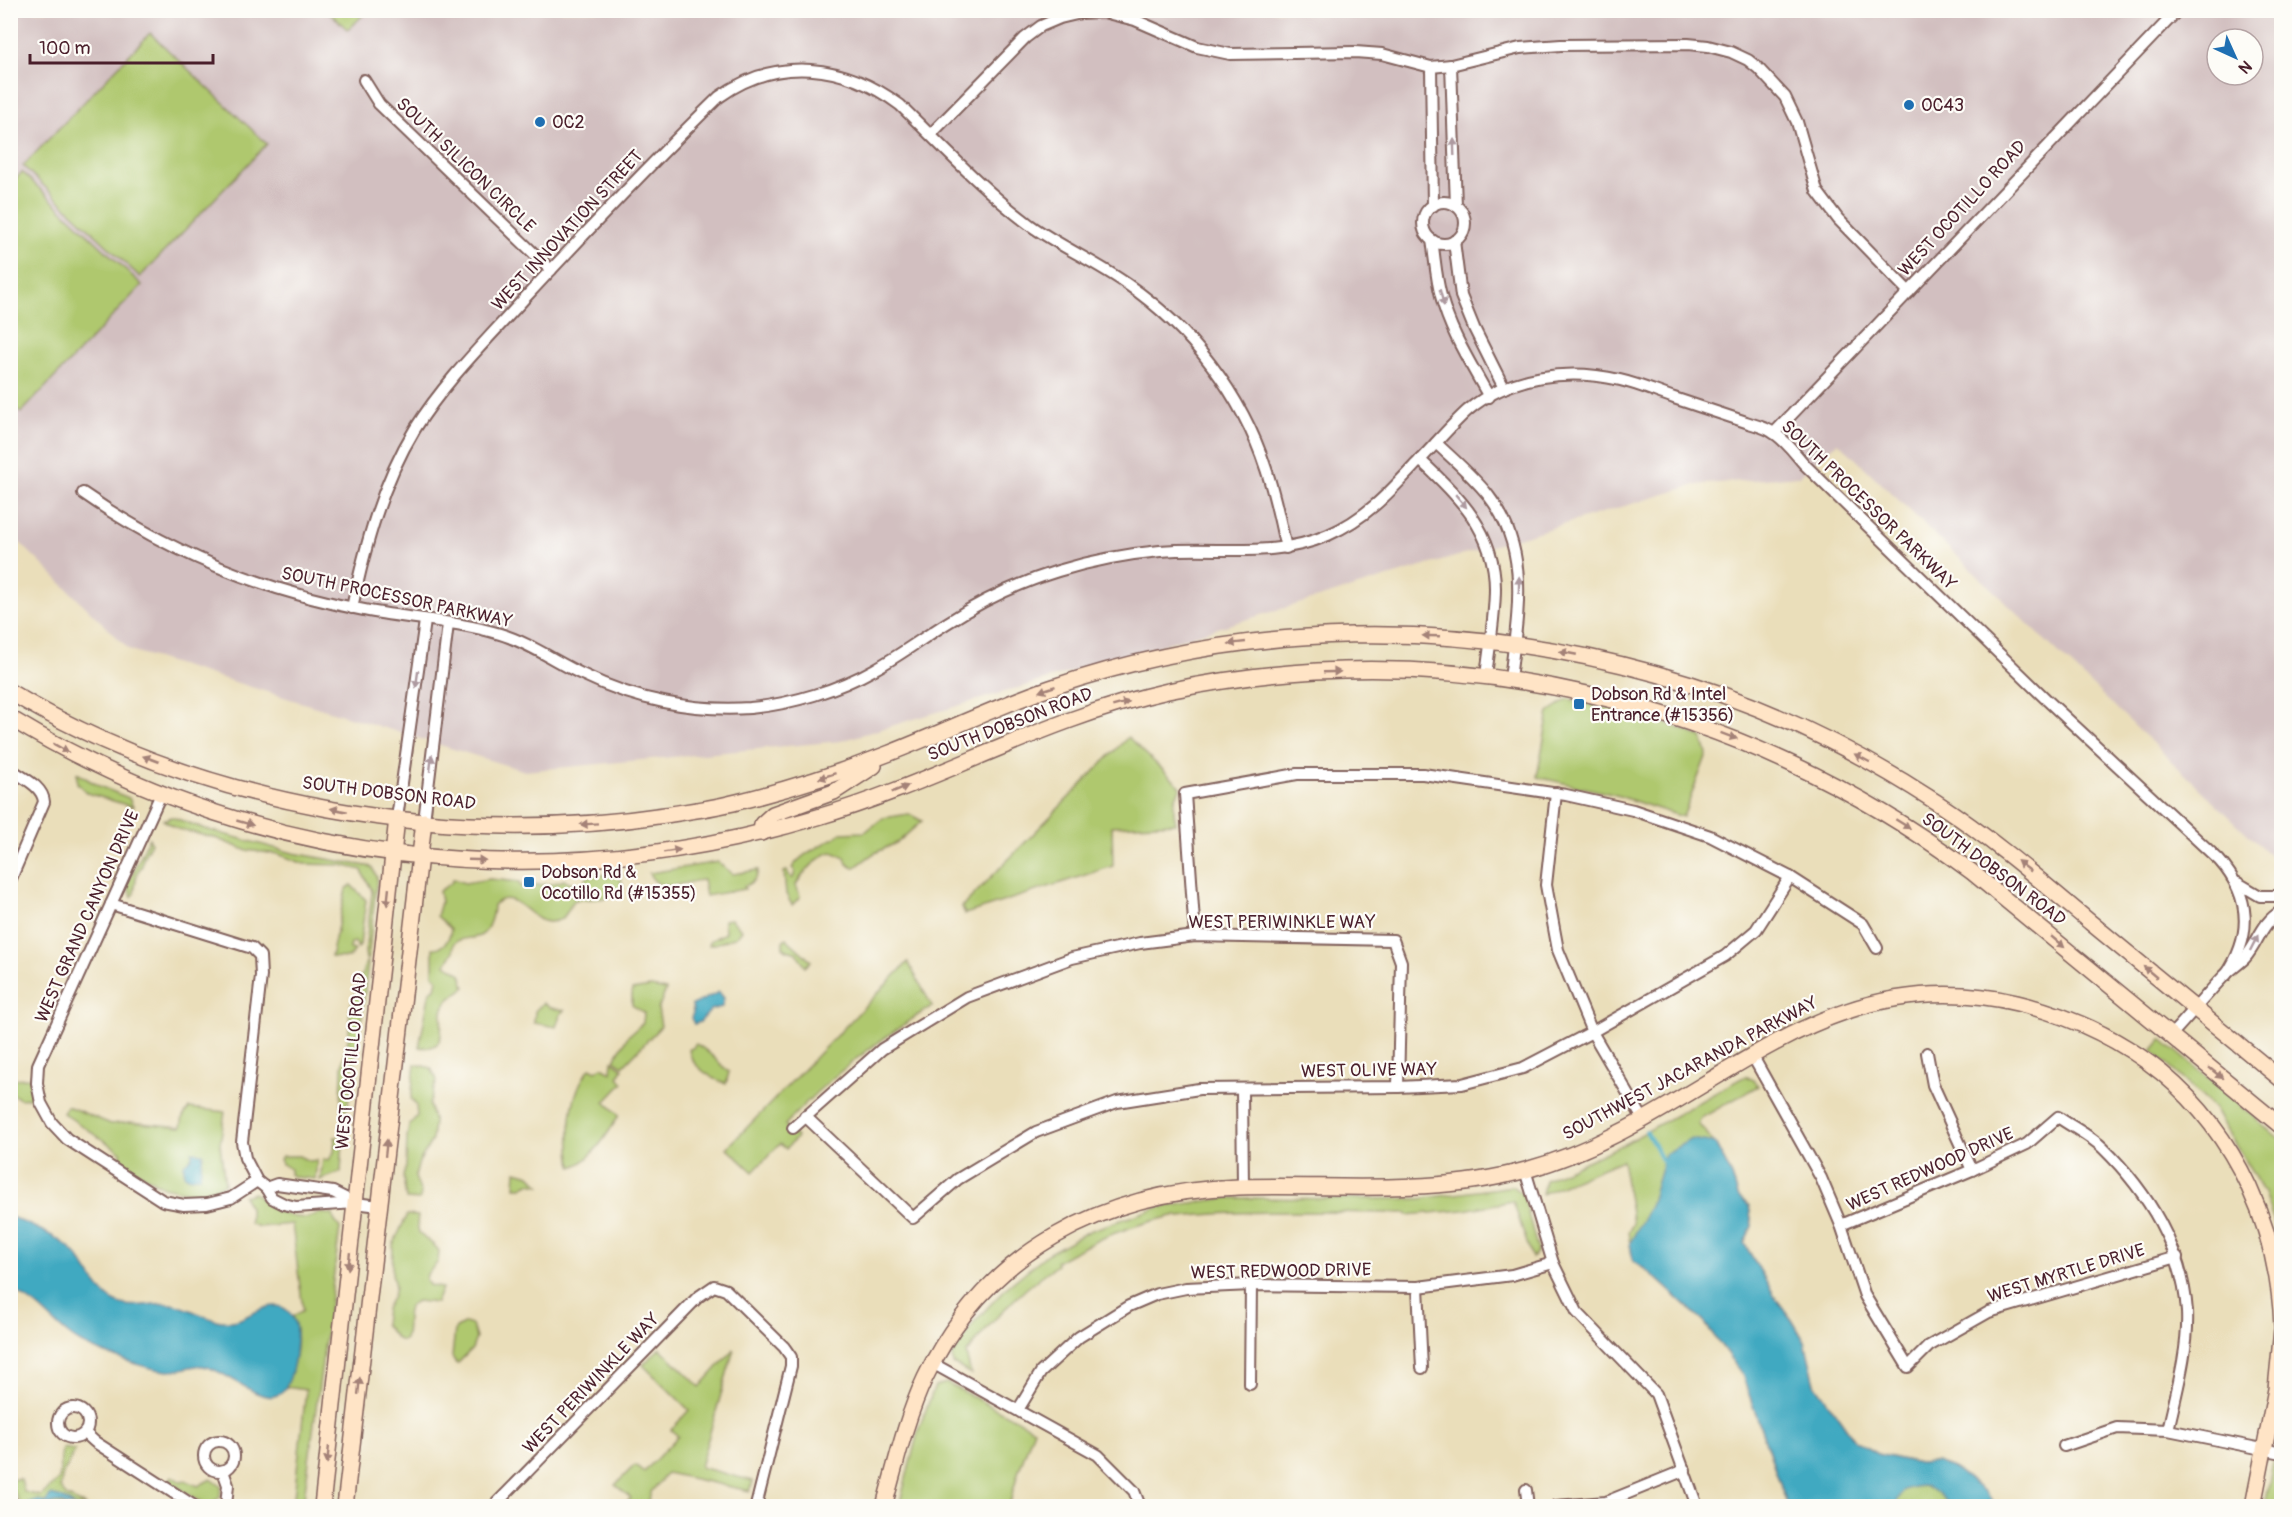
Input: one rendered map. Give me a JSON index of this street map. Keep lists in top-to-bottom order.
{
  "streets": {
    "main road": ["WEST OCOTILLO ROAD", "SOUTH DOBSON ROAD", "SOUTHWEST JACARANDA PARKWAY"],
    "street": [
      "SOUTH SILICON CIRCLE",
      "WEST INNOVATION STREET",
      "SOUTH PROCESSOR PARKWAY",
      "WEST GRAND CANYON DRIVE",
      "WEST PERIWINKLE WAY",
      "WEST OLIVE WAY",
      "WEST REDWOOD DRIVE",
      "WEST MYRTLE DRIVE"
    ]
  },
  "crossings": [
    ["SOUTH SILICON CIRCLE", "WEST INNOVATION STREET"],
    ["WEST OCOTILLO ROAD", "SOUTH PROCESSOR PARKWAY"],
    ["WEST OCOTILLO ROAD", "SOUTH DOBSON ROAD"],
    ["WEST INNOVATION STREET", "SOUTH PROCESSOR PARKWAY"],
    ["SOUTH DOBSON ROAD", "WEST GRAND CANYON DRIVE"],
    ["WEST PERIWINKLE WAY", "WEST OLIVE WAY"],
    ["WEST REDWOOD DRIVE", "WEST MYRTLE DRIVE"]
  ],
  "one_way": ["WEST OCOTILLO ROAD"],
  "places": {
    "other": ["OC43", "OC2"],
    "transit": ["Dobson Rd & Intel Entrance (#15356)", "Dobson Rd & Ocotillo Rd (#15355)"]
  },
  "scale_bar": "100 m",
  "north": "bottom right"
}
